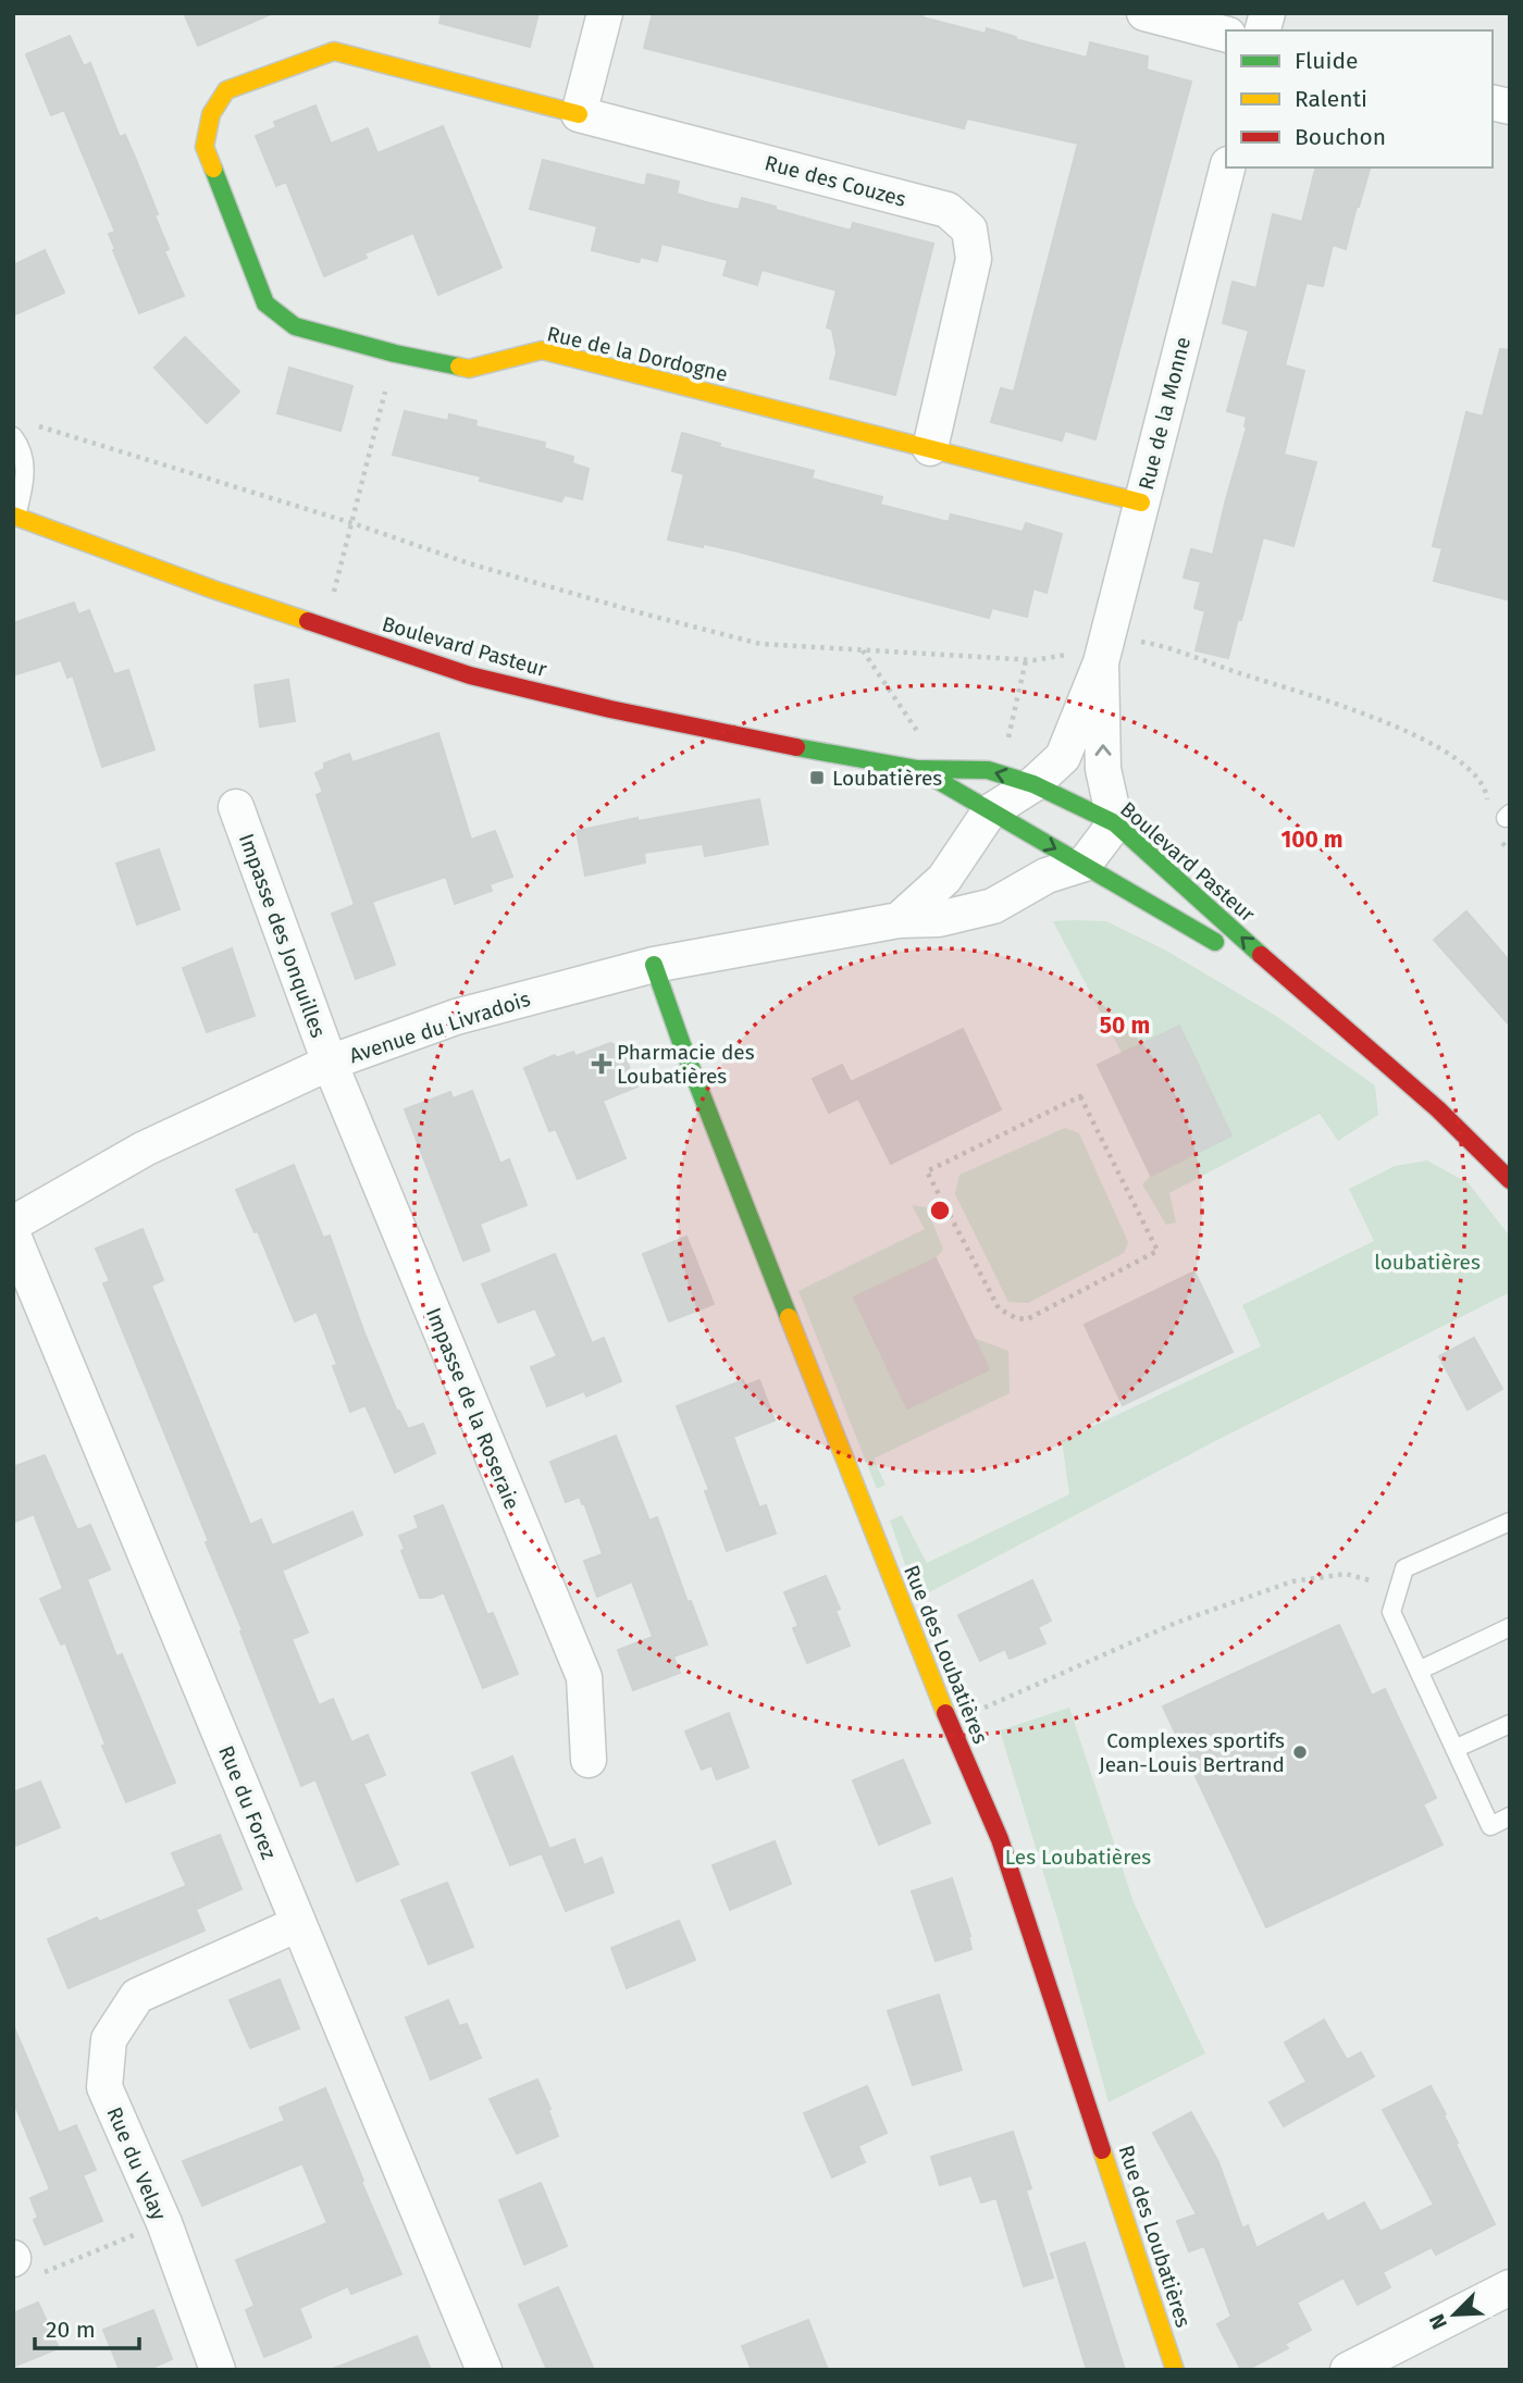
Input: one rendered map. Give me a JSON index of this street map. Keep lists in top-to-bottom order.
{
  "streets": {
    "street": [
      "Rue des Couzes",
      "Rue de la Dordogne",
      "Rue de la Monne",
      "Boulevard Pasteur",
      "Impasse des Jonquilles",
      "Avenue du Livradois",
      "Impasse de la Roseraie",
      "Rue des Loubatières",
      "Rue du Forez",
      "Rue du Velay"
    ]
  },
  "crossings": [
    ["Rue des Couzes", "Rue de la Dordogne"],
    ["Rue de la Dordogne", "Rue de la Monne"],
    ["Rue de la Monne", "Boulevard Pasteur"],
    ["Boulevard Pasteur", "Avenue du Livradois"],
    ["Impasse des Jonquilles", "Avenue du Livradois"],
    ["Impasse des Jonquilles", "Impasse de la Roseraie"],
    ["Avenue du Livradois", "Impasse de la Roseraie"],
    ["Avenue du Livradois", "Rue des Loubatières"],
    ["Rue du Forez", "Rue du Velay"]
  ],
  "parks": ["loubatières", "Les Loubatières"],
  "places": {
    "transit": ["Loubatières"],
    "health": ["Pharmacie des Loubatières"],
    "other": ["Complexes sportifs Jean-Louis Bertrand"]
  },
  "legend": ["Fluide", "Ralenti", "Bouchon"],
  "scale_bar": "20 m",
  "north": "bottom left",
  "rings": ["100 m", "50 m"]
}
